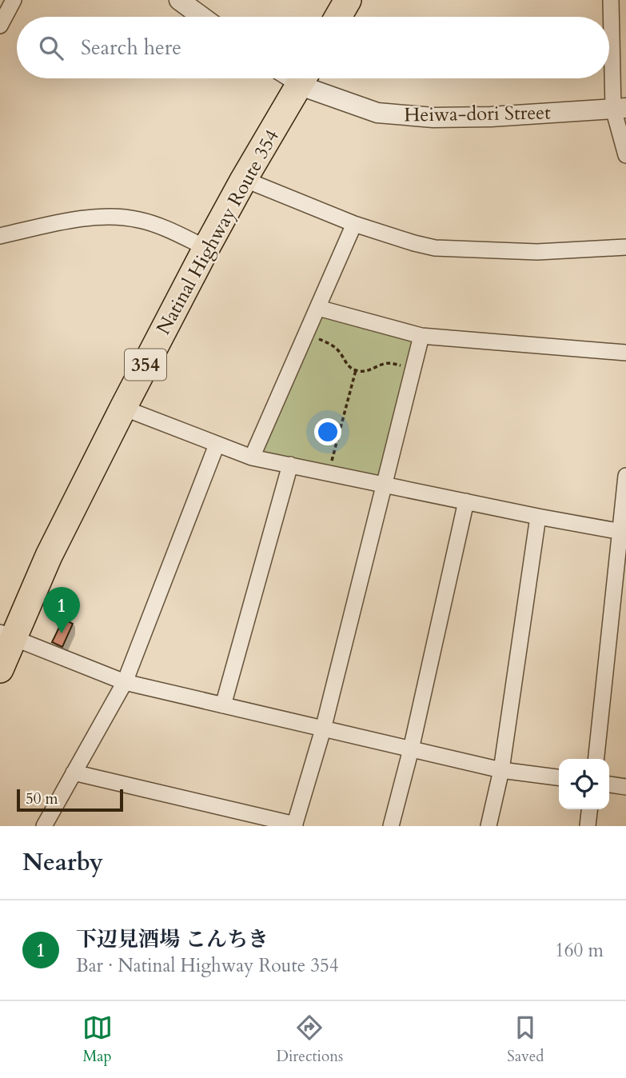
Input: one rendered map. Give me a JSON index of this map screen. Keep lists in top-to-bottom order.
{
  "streets": {
    "highway": ["Natinal Highway Route 354", "354"],
    "street": ["Heiwa-dori Street"]
  },
  "scale_bar": "50 m",
  "page": {
    "search": "Search here",
    "pins": "1",
    "scale": "50 m",
    "heading": "Nearby",
    "list": [
      {
        "mark": "1",
        "name": "下辺見酒場 こんちき",
        "note": "Bar · Natinal Highway Route 354",
        "value": "160 m"
      }
    ],
    "nav": ["Map", "Directions", "Saved"]
  }
}
